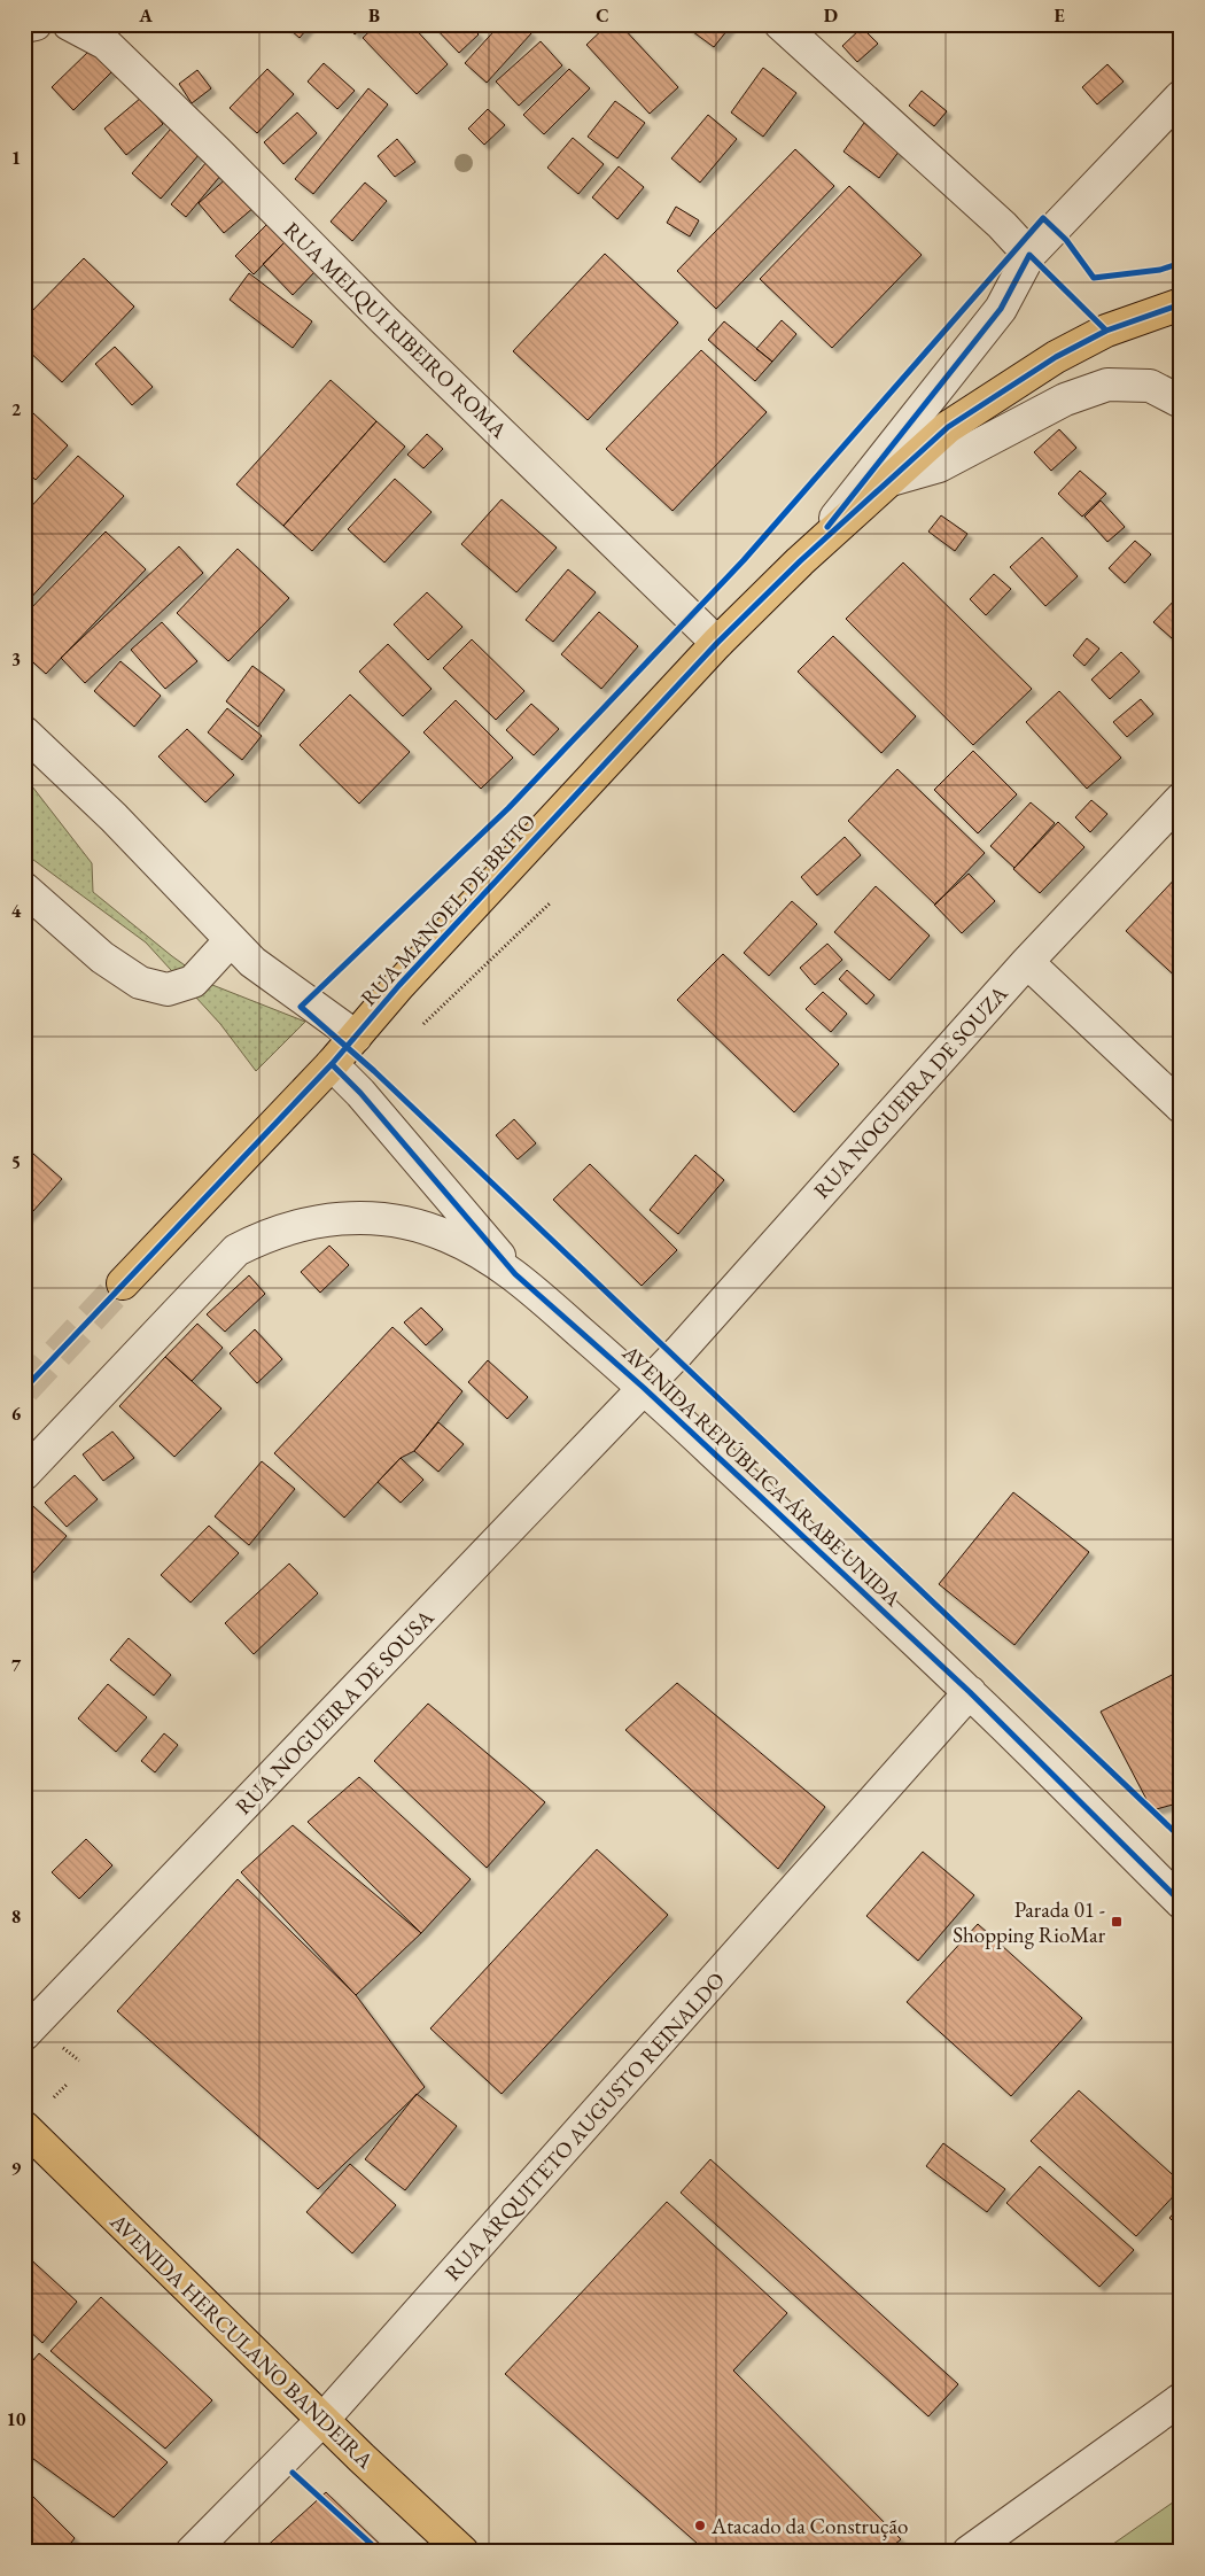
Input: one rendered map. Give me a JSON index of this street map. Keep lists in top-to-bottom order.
{
  "streets": {
    "main road": ["RUA MANOEL DE BRITO", "AVENIDA HERCULANO BANDEIRA"],
    "street": [
      "RUA MELQUI RIBEIRO ROMA",
      "RUA NOGUEIRA DE SOUZA",
      "AVENIDA REPÚBLICA ÁRABE UNIDA",
      "RUA NOGUEIRA DE SOUSA",
      "RUA ARQUITETO AUGUSTO REINALDO"
    ]
  },
  "crossings": [
    ["RUA MELQUI RIBEIRO ROMA", "RUA MANOEL DE BRITO"],
    ["RUA MANOEL DE BRITO", "AVENIDA REPÚBLICA ÁRABE UNIDA"],
    ["RUA NOGUEIRA DE SOUZA", "AVENIDA REPÚBLICA ÁRABE UNIDA"],
    ["RUA NOGUEIRA DE SOUZA", "RUA NOGUEIRA DE SOUSA"],
    ["AVENIDA REPÚBLICA ÁRABE UNIDA", "RUA NOGUEIRA DE SOUSA"],
    ["AVENIDA REPÚBLICA ÁRABE UNIDA", "RUA ARQUITETO AUGUSTO REINALDO"],
    ["RUA ARQUITETO AUGUSTO REINALDO", "AVENIDA HERCULANO BANDEIRA"]
  ],
  "places": {
    "transit": ["Parada 01 - Shopping RioMar"],
    "other": ["Atacado da Construção"]
  },
  "grid": {
    "columns": [
      "A",
      "B",
      "C",
      "D",
      "E"
    ],
    "rows": [
      "1",
      "2",
      "3",
      "4",
      "5",
      "6",
      "7",
      "8",
      "9",
      "10"
    ]
  }
}
